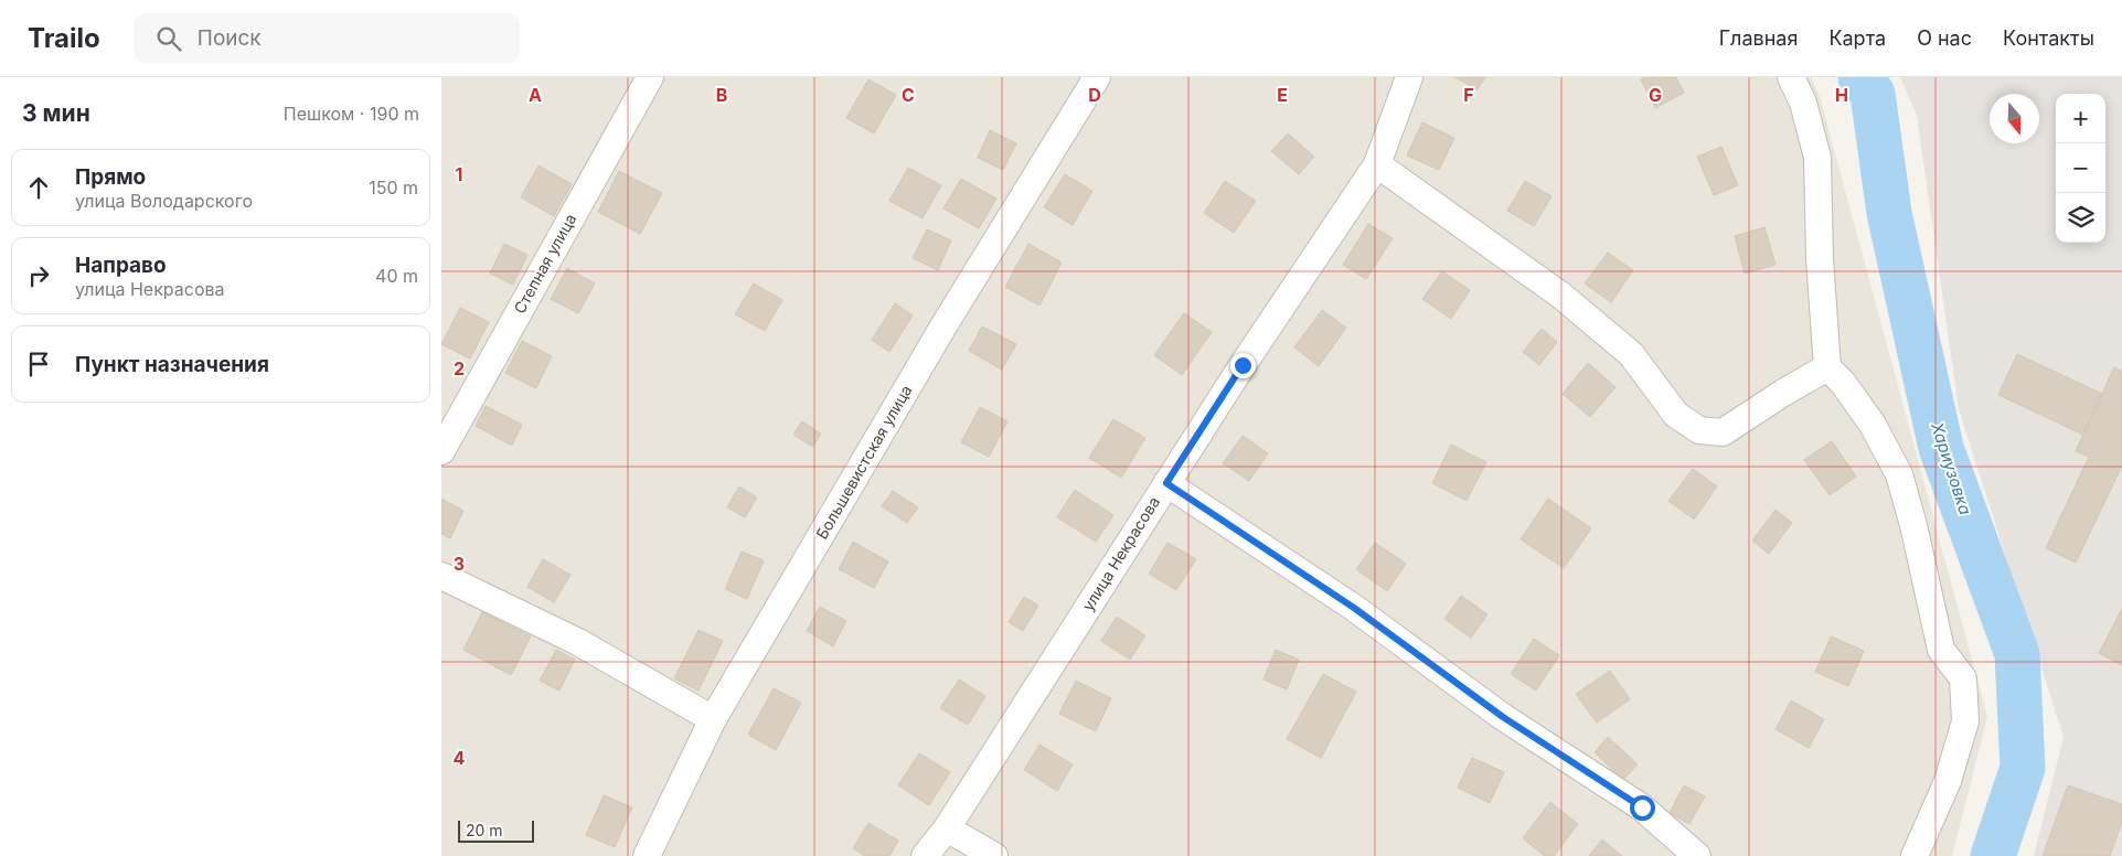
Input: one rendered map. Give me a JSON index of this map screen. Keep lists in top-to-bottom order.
{
  "streets": {
    "street": ["Степная улица", "Большевистская улица", "улица Некрасова"]
  },
  "water": ["Хариузовка"],
  "scale_bar": "20 m",
  "north": "bottom",
  "page": {
    "header": "Trailo",
    "search": "Поиск",
    "nav": [
      "Главная",
      "Карта",
      "О нас",
      "Контакты"
    ],
    "heading": ["3 мин", "Пешком · 190 m"],
    "map_buttons": ["+", "−"],
    "list": [
      ["Прямо", "улица Володарского", "150 m"],
      ["Направо", "улица Некрасова", "40 m"],
      "Пункт назначения"
    ],
    "scale": "20 m"
  },
  "grid": {
    "columns": [
      "A",
      "B",
      "C",
      "D",
      "E",
      "F",
      "G",
      "H"
    ],
    "rows": [
      "1",
      "2",
      "3",
      "4"
    ]
  }
}
